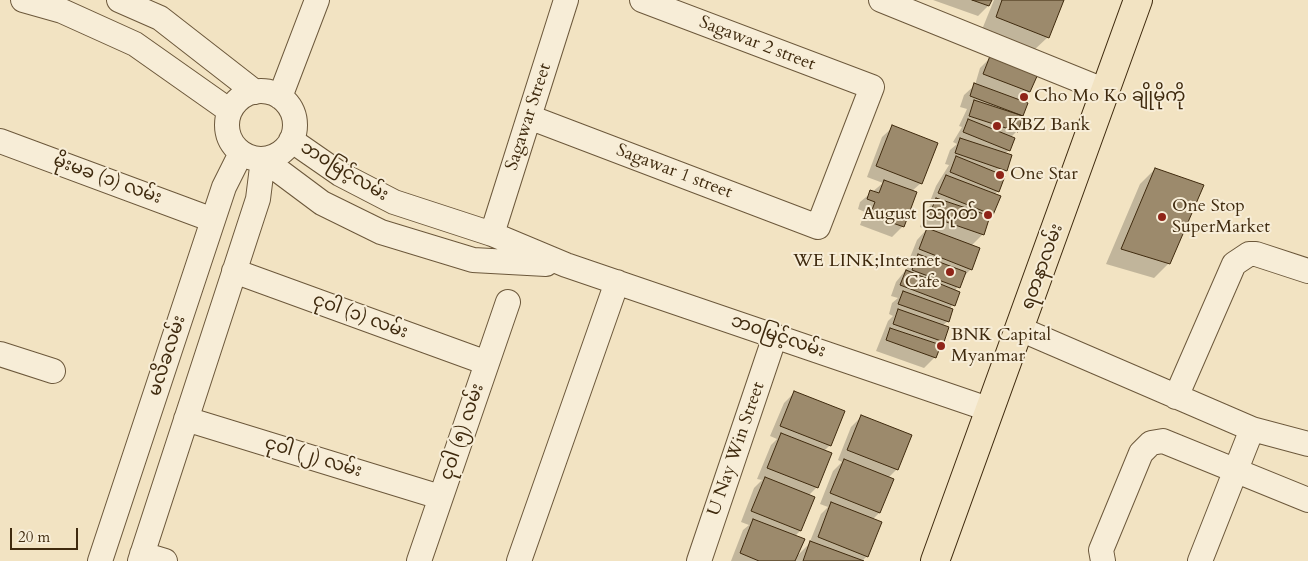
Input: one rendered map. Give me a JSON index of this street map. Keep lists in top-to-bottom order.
{
  "streets": {
    "main road": ["ရတနာလမ်း"],
    "street": [
      "Sagawar 2 street",
      "Sagawar Street",
      "ဘ၀မြင့်လမ်း",
      "Sagawar 1 street",
      "မိုးမခ (၁) လမ်း",
      "ငုဝါ (၁) လမ်း",
      "မလိခလမ်း",
      "ငုဝါ (၅) လမ်း",
      "U Nay Win Street",
      "ငုဝါ (၂) လမ်း"
    ]
  },
  "crossings": [
    ["Sagawar 2 street", "Sagawar 1 street"],
    ["Sagawar Street", "ဘ၀မြင့်လမ်း"],
    ["Sagawar Street", "Sagawar 1 street"],
    ["ဘ၀မြင့်လမ်း", "ရတနာလမ်း"],
    ["ဘ၀မြင့်လမ်း", "မလိခလမ်း"],
    ["ဘ၀မြင့်လမ်း", "U Nay Win Street"],
    ["မိုးမခ (၁) လမ်း", "မလိခလမ်း"],
    ["ငုဝါ (၁) လမ်း", "မလိခလမ်း"],
    ["ငုဝါ (၁) လမ်း", "ငုဝါ (၅) လမ်း"],
    ["မလိခလမ်း", "ငုဝါ (၂) လမ်း"],
    ["ငုဝါ (၅) လမ်း", "ငုဝါ (၂) လမ်း"]
  ],
  "places": [
    "Cho Mo Ko ချိုမိုကို",
    "KBZ Bank",
    "One Star",
    "August သြဂုတ်",
    "One Stop SuperMarket",
    "WE LINK;Internet Cafe",
    "BNK Capital Myanmar"
  ],
  "scale_bar": "20 m"
}
